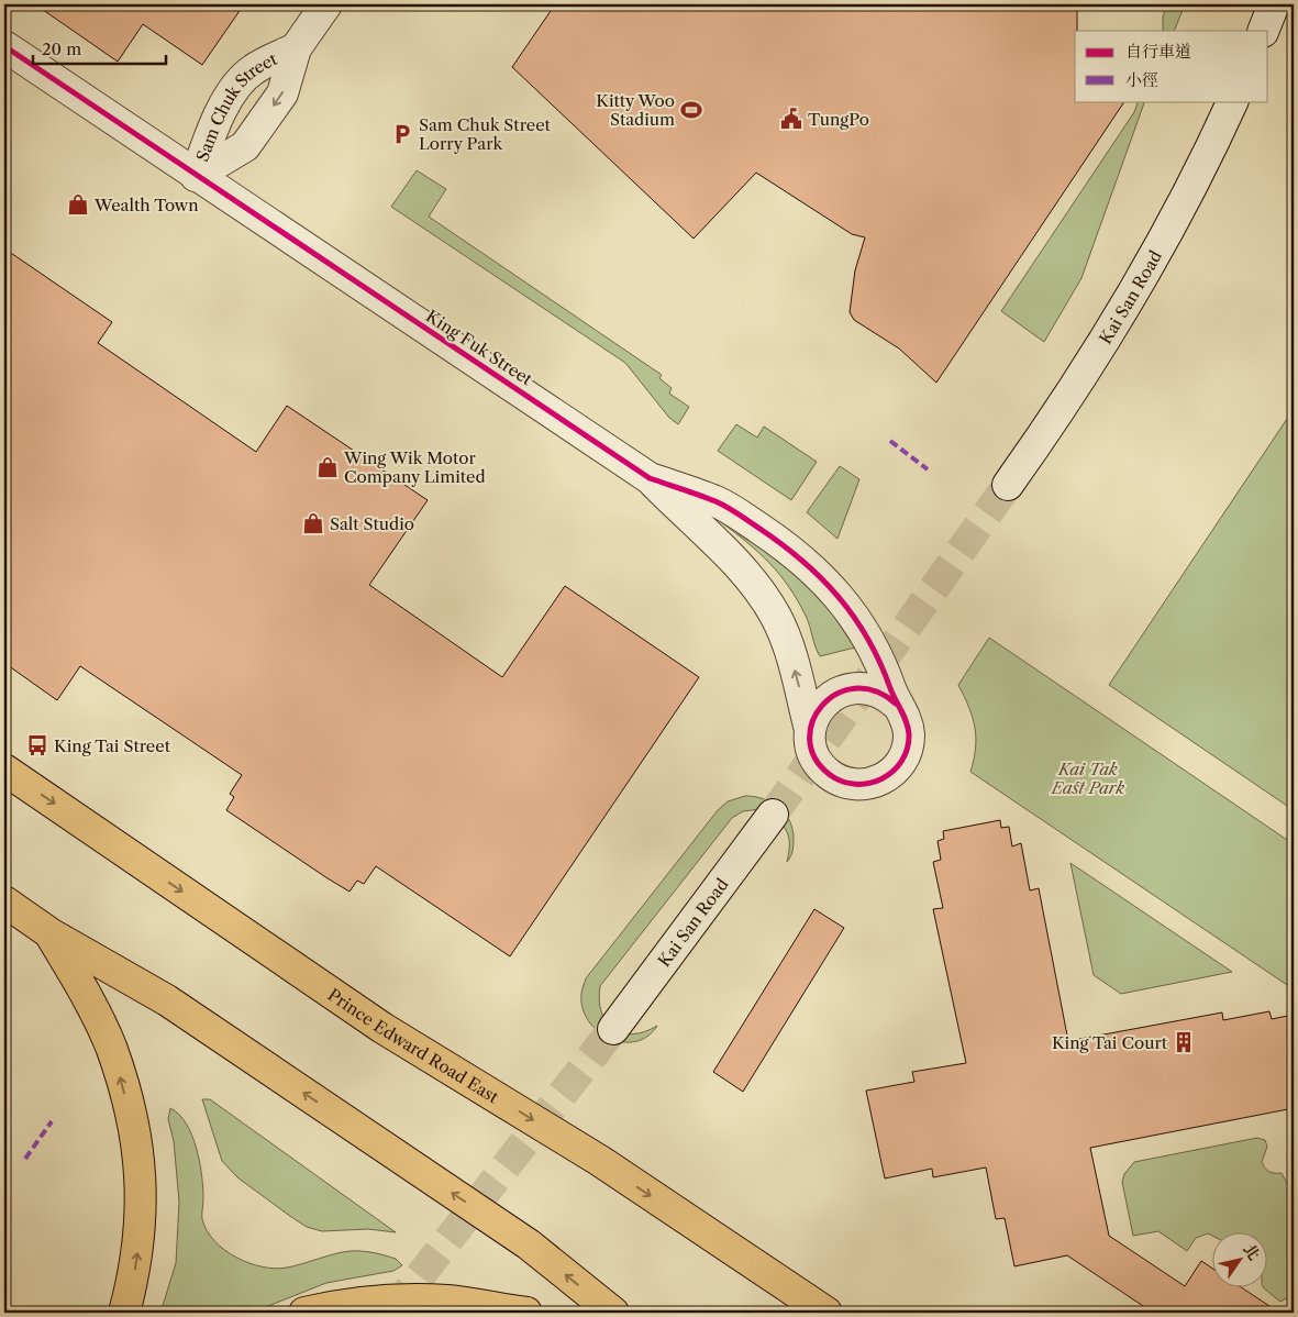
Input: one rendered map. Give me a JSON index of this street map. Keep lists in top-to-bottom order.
{
  "streets": {
    "main road": ["Prince Edward Road East"],
    "street": ["Sam Chuk Street", "Kai San Road", "King Fuk Street"]
  },
  "crossings": [
    ["Sam Chuk Street", "King Fuk Street"]
  ],
  "parks": ["Kai Tak East Park"],
  "places": {
    "sports": ["Kitty Woo Stadium"],
    "public building": ["TungPo"],
    "parking": ["Sam Chuk Street Lorry Park"],
    "shop": ["Wealth Town", "Wing Wik Motor Company Limited", "Salt Studio"],
    "bus stop": ["King Tai Street"],
    "building": ["King Tai Court"]
  },
  "legend": ["自行車道", "小徑"],
  "scale_bar": "20 m",
  "north": "top right"
}
